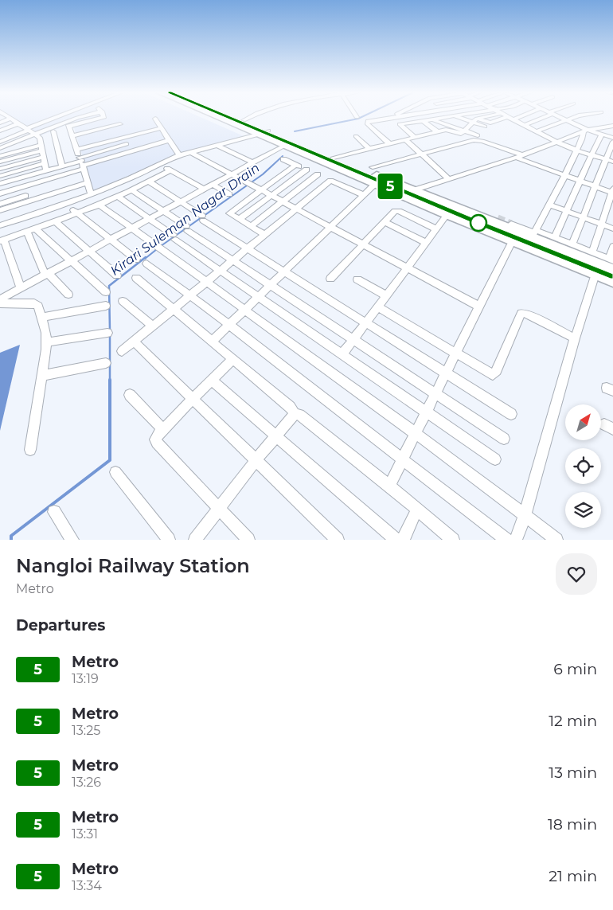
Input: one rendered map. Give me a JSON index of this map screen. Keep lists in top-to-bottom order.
{
  "water": ["Kirari Suleman Nagar Drain"],
  "lines": ["metro line 5"],
  "north": "top right",
  "page": {
    "on_map": "5",
    "heading": [
      ["Nangloi Railway Station", "Metro"],
      "Departures"
    ],
    "list": [
      {
        "mark": "5",
        "name": "Metro",
        "note": "13:19",
        "value": "6 min"
      },
      {
        "mark": "5",
        "name": "Metro",
        "note": "13:25",
        "value": "12 min"
      },
      {
        "mark": "5",
        "name": "Metro",
        "note": "13:26",
        "value": "13 min"
      },
      {
        "mark": "5",
        "name": "Metro",
        "note": "13:31",
        "value": "18 min"
      },
      {
        "mark": "5",
        "name": "Metro",
        "note": "13:34",
        "value": "21 min"
      }
    ]
  }
}
